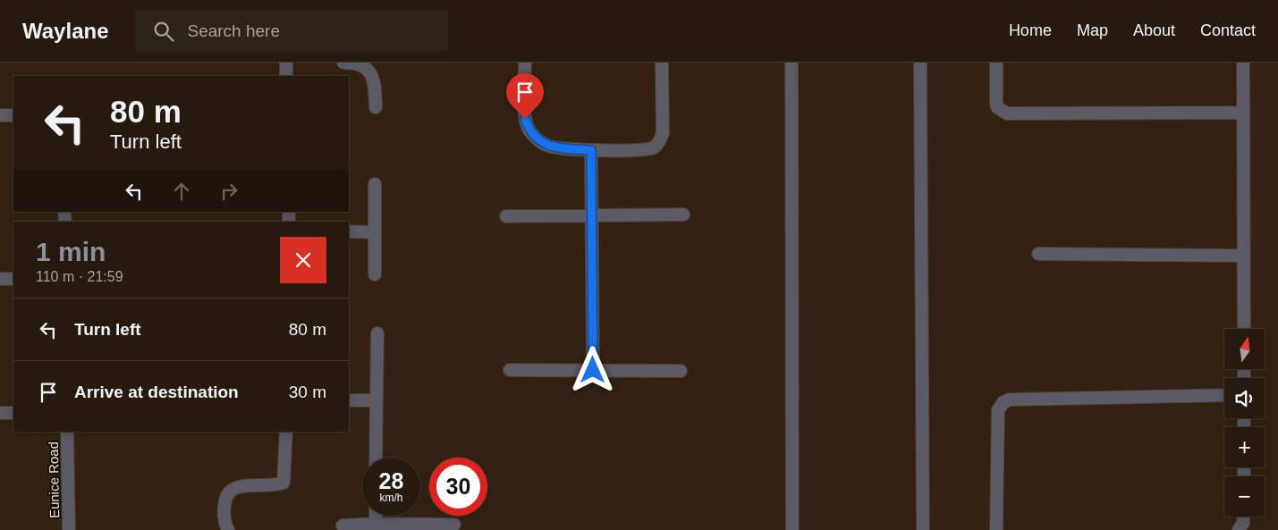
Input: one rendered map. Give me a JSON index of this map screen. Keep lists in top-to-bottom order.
{
  "streets": {
    "street": ["Eunice Road"]
  },
  "north": "top",
  "page": {
    "header": "Waylane",
    "search": "Search here",
    "nav": [
      "Home",
      "Map",
      "About",
      "Contact"
    ],
    "turn": ["80 m", "Turn left"],
    "heading": ["1 min", "110 m · 21:59"],
    "list": [
      {
        "name": "Turn left",
        "value": "80 m"
      },
      {
        "name": "Arrive at destination",
        "value": "30 m"
      }
    ],
    "map_buttons": ["+", "−"],
    "speed": "28 km/h",
    "limit": "30"
  }
}
